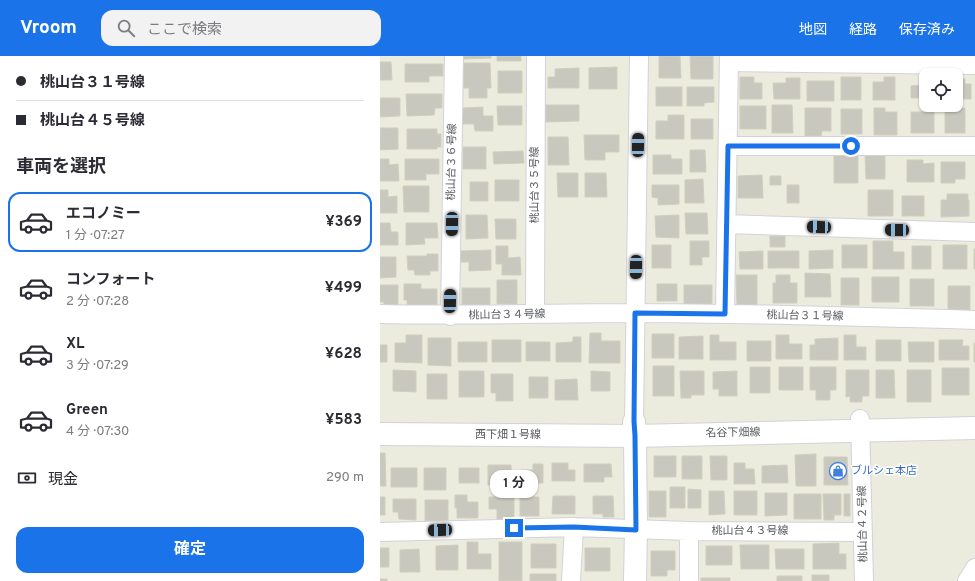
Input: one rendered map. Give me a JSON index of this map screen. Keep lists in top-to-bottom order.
{
  "streets": {
    "street": [
      "桃山台３６号線",
      "桃山台３５号線",
      "桃山台３４号線",
      "桃山台３１号線",
      "名谷下畑線",
      "西下畑１号線",
      "桃山台４２号線",
      "桃山台４３号線"
    ]
  },
  "crossings": [
    ["桃山台３６号線", "桃山台３４号線"],
    ["桃山台３５号線", "桃山台３４号線"],
    ["桃山台３４号線", "桃山台３１号線"],
    ["名谷下畑線", "西下畑１号線"],
    ["名谷下畑線", "桃山台４２号線"],
    ["桃山台４２号線", "桃山台４３号線"]
  ],
  "places": {
    "shop": ["ブルシェ本店"]
  },
  "page": {
    "header": "Vroom",
    "search": "ここで検索",
    "nav": ["地図", "経路", "保存済み"],
    "banner": ["桃山台３１号線", "桃山台４５号線"],
    "heading": "車両を選択",
    "list": [
      {
        "name": "エコノミー",
        "note": "1 分 · 07:27",
        "value": "¥369"
      },
      {
        "name": "コンフォート",
        "note": "2 分 · 07:28",
        "value": "¥499"
      },
      {
        "name": "XL",
        "note": "3 分 · 07:29",
        "value": "¥628"
      },
      {
        "name": "Green",
        "note": "4 分 · 07:30",
        "value": "¥583"
      }
    ],
    "pay": ["現金", "290 m"],
    "bubble": "1 分",
    "buttons": "確定"
  }
}
